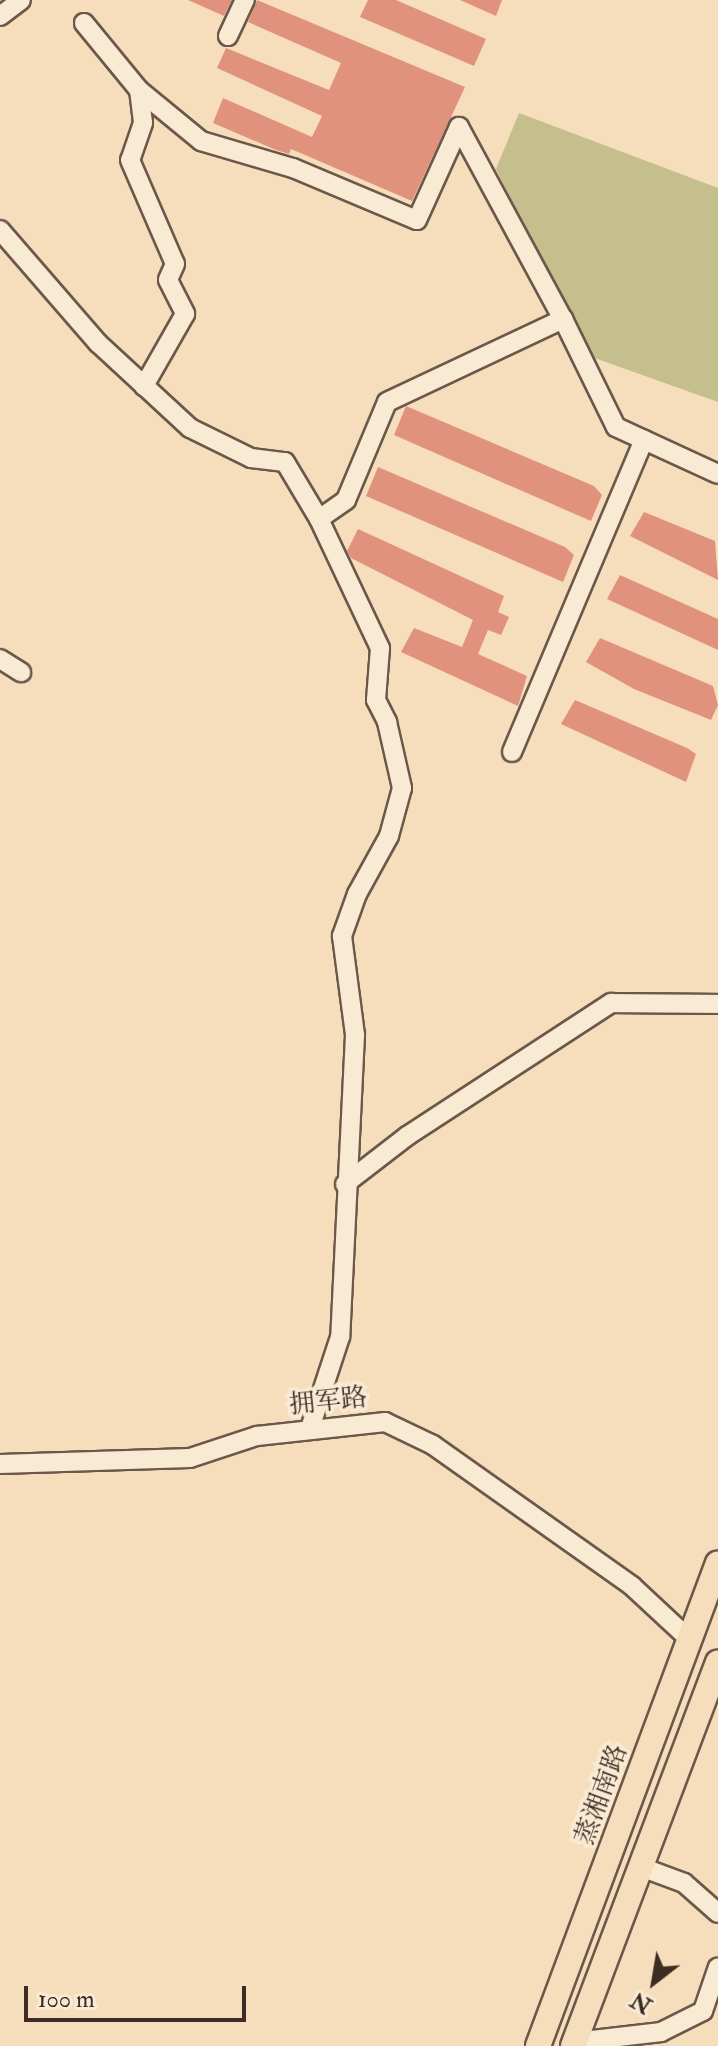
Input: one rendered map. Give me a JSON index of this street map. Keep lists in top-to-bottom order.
{
  "streets": {
    "main road": ["蒸湘南路"],
    "street": ["拥军路"]
  },
  "crossings": [
    ["拥军路", "蒸湘南路"]
  ],
  "scale_bar": "100 m",
  "north": "bottom left"
}
